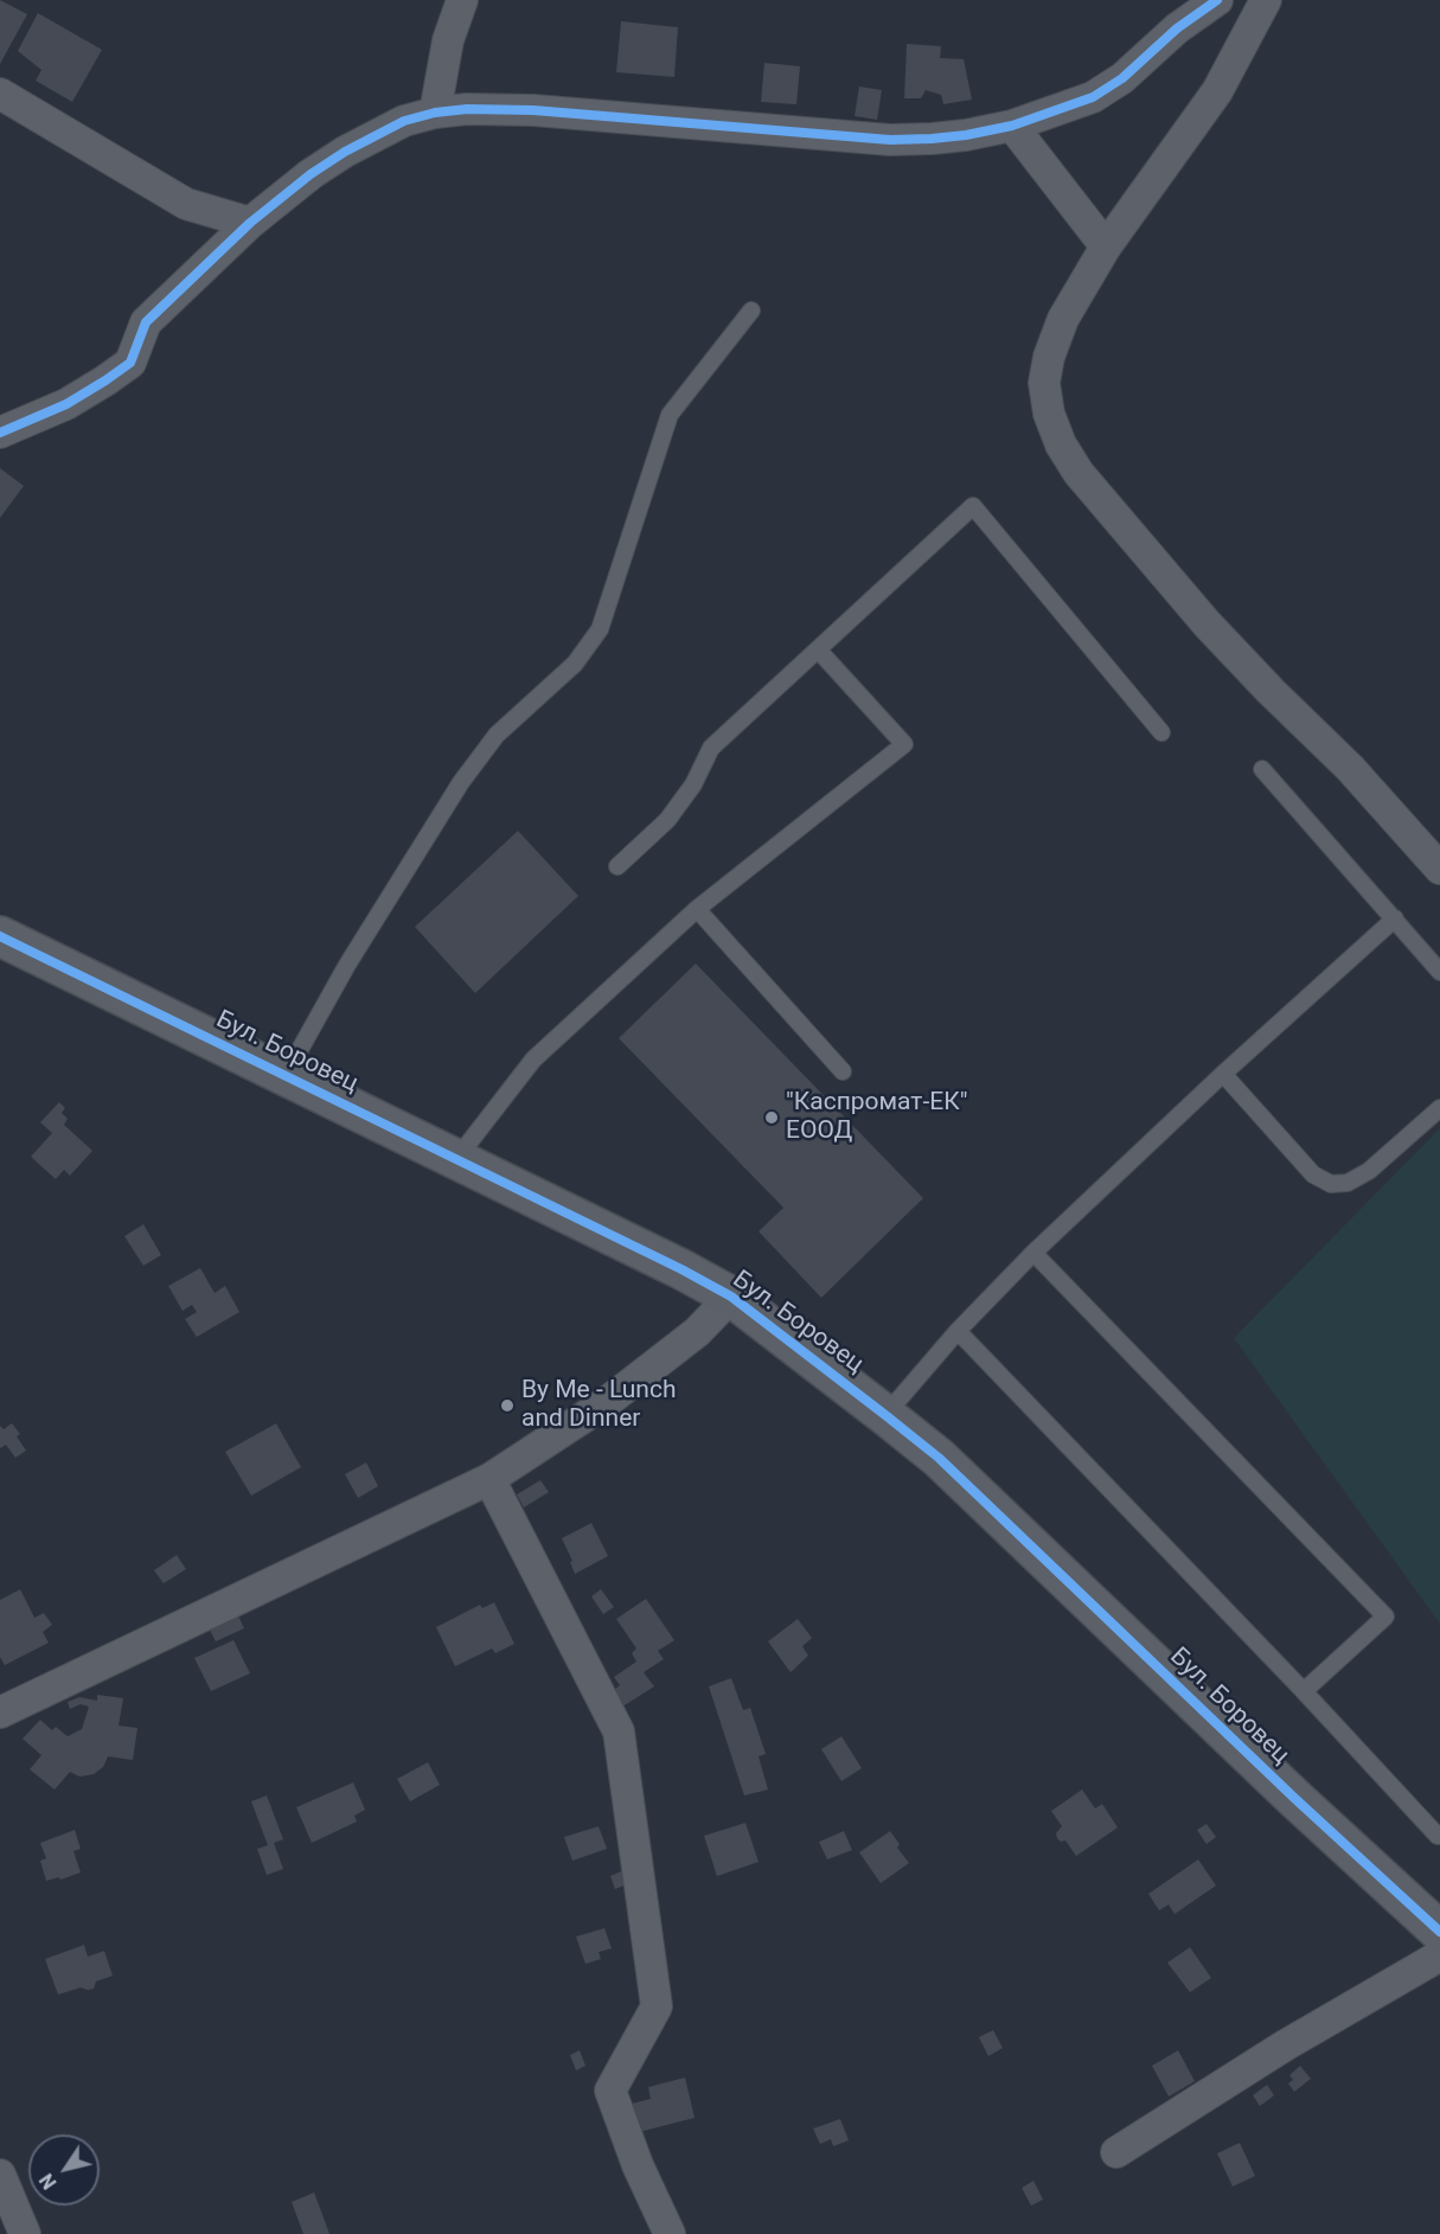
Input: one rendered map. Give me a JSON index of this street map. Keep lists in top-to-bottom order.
{
  "streets": {
    "street": ["Бул. Боровец"]
  },
  "places": ["\"Каспромат-ЕК\" ЕООД", "By Me - Lunch and Dinner"],
  "north": "bottom left"
}
